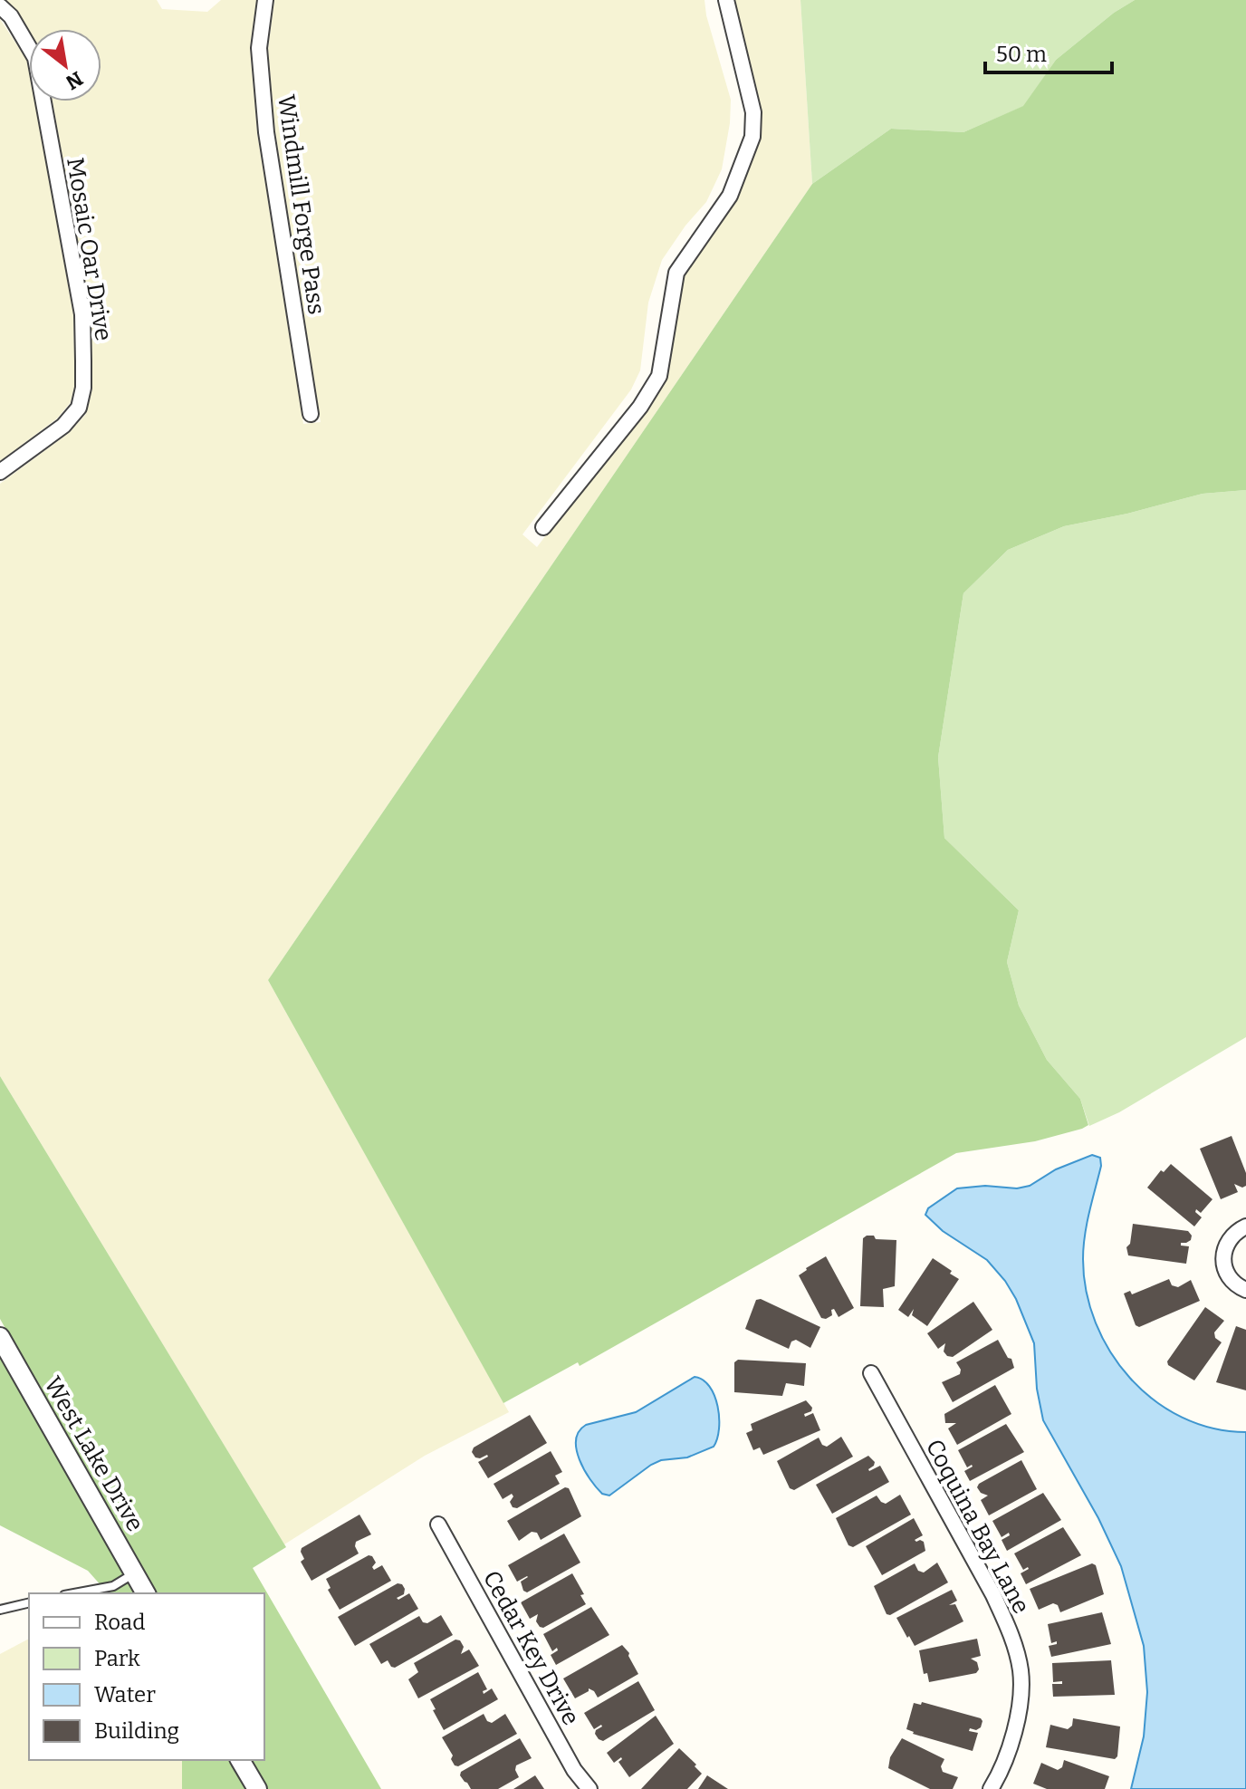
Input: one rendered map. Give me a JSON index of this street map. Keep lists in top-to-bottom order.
{
  "streets": {
    "street": [
      "Windmill Forge Pass",
      "Mosaic Oar Drive",
      "West Lake Drive",
      "Coquina Bay Lane",
      "Cedar Key Drive"
    ]
  },
  "legend": [
    "Road",
    "Park",
    "Water",
    "Building"
  ],
  "scale_bar": "50 m",
  "north": "bottom right"
}
